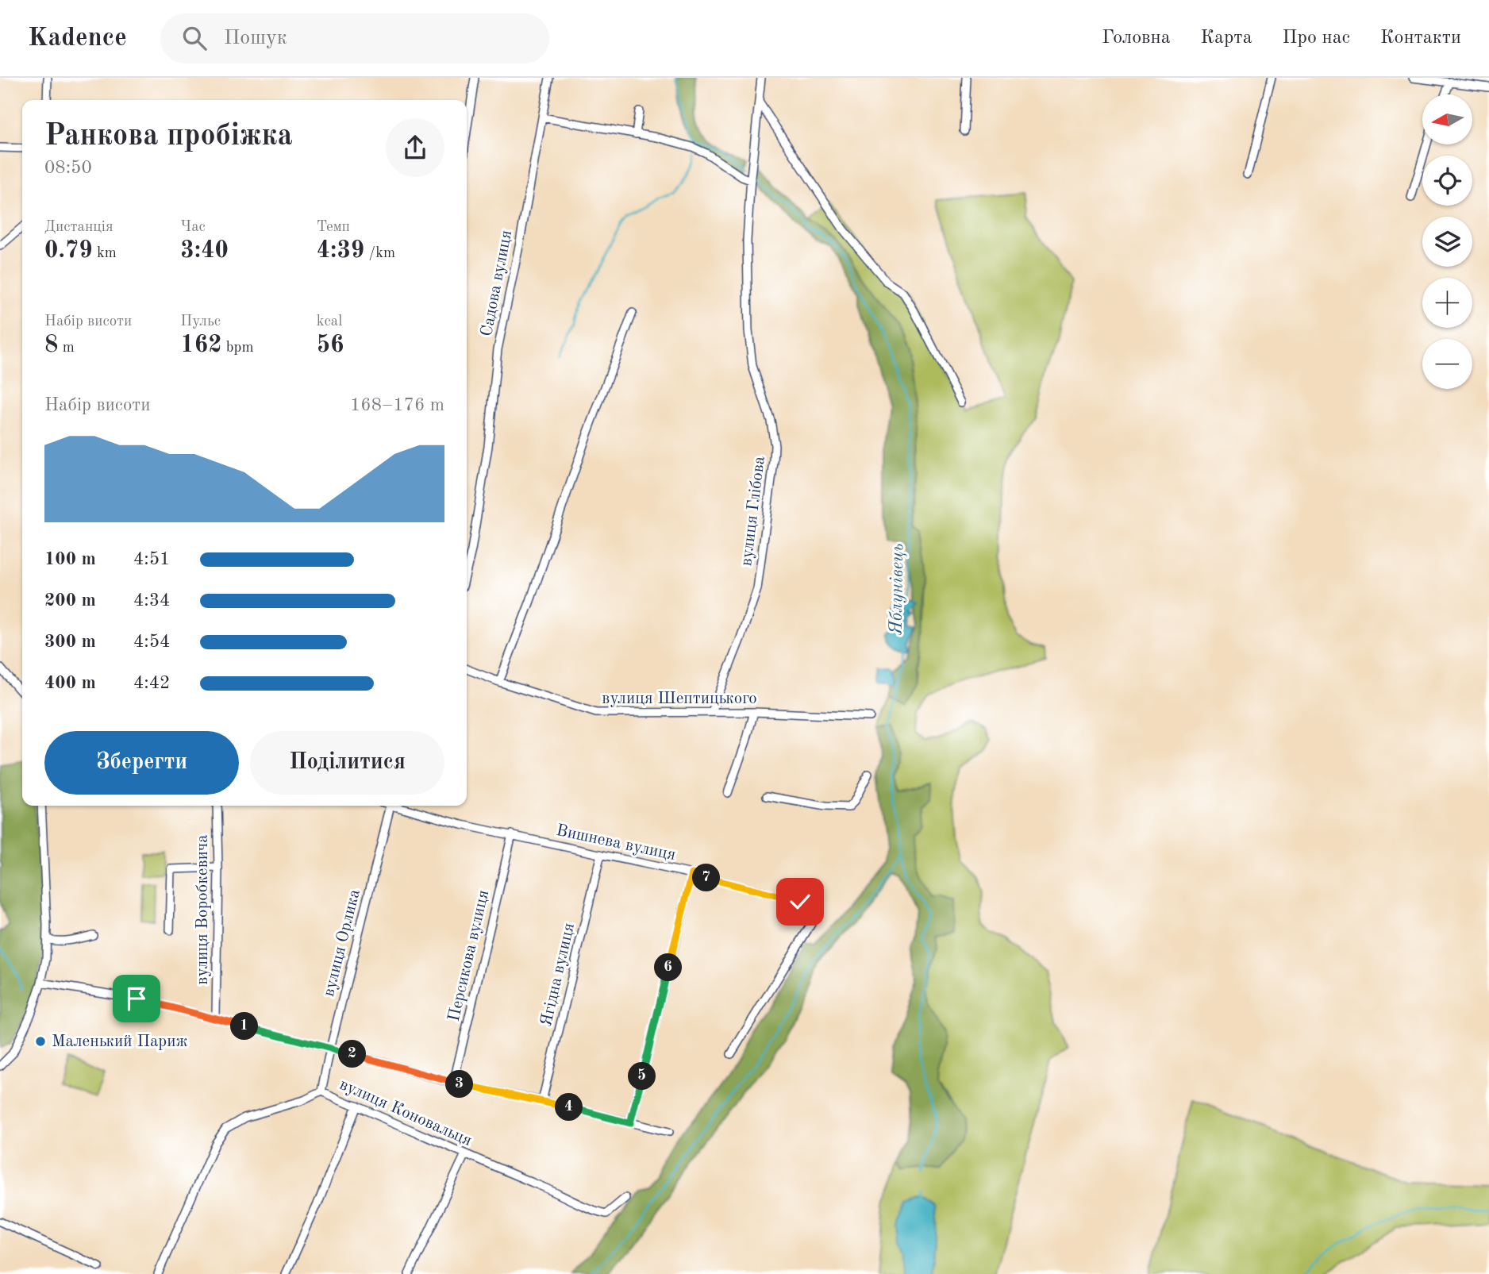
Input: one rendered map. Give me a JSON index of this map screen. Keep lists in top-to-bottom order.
{
  "streets": {
    "street": [
      "Садова вулиця",
      "вулиця Глібова",
      "вулиця Шептицького",
      "Вишнева вулиця",
      "вулиця Воробкевича",
      "вулиця Орлика",
      "Персикова вулиця",
      "Ягідна вулиця",
      "вулиця Коновальця"
    ]
  },
  "crossings": [
    ["вулиця Глібова", "вулиця Шептицького"],
    ["Вишнева вулиця", "Персикова вулиця"],
    ["Вишнева вулиця", "Ягідна вулиця"],
    ["вулиця Орлика", "вулиця Коновальця"]
  ],
  "water": ["Яблунівець"],
  "places": ["Маленький Париж"],
  "north": "left",
  "page": {
    "header": "Kadence",
    "search": "Пошук",
    "nav": [
      "Головна",
      "Карта",
      "Про нас",
      "Контакти"
    ],
    "map_buttons": ["+", "−"],
    "heading": ["Ранкова пробіжка", "08:50"],
    "stats": [
      ["Дистанція", "0.79 km"],
      ["Час", "3:40"],
      ["Темп", "4:39 /km"],
      ["Набір висоти", "8 m"],
      ["Пульс", "162 bpm"],
      ["kcal", "56"]
    ],
    "chart": ["Набір висоти", "168–176 m"],
    "list": [
      {
        "name": "100 m",
        "note": "4:51"
      },
      {
        "name": "200 m",
        "note": "4:34"
      },
      {
        "name": "300 m",
        "note": "4:54"
      },
      {
        "name": "400 m",
        "note": "4:42"
      }
    ],
    "buttons": ["Зберегти", "Поділитися"],
    "pins": [
      "7",
      "6",
      "1",
      "2",
      "5",
      "3",
      "4"
    ]
  }
}
